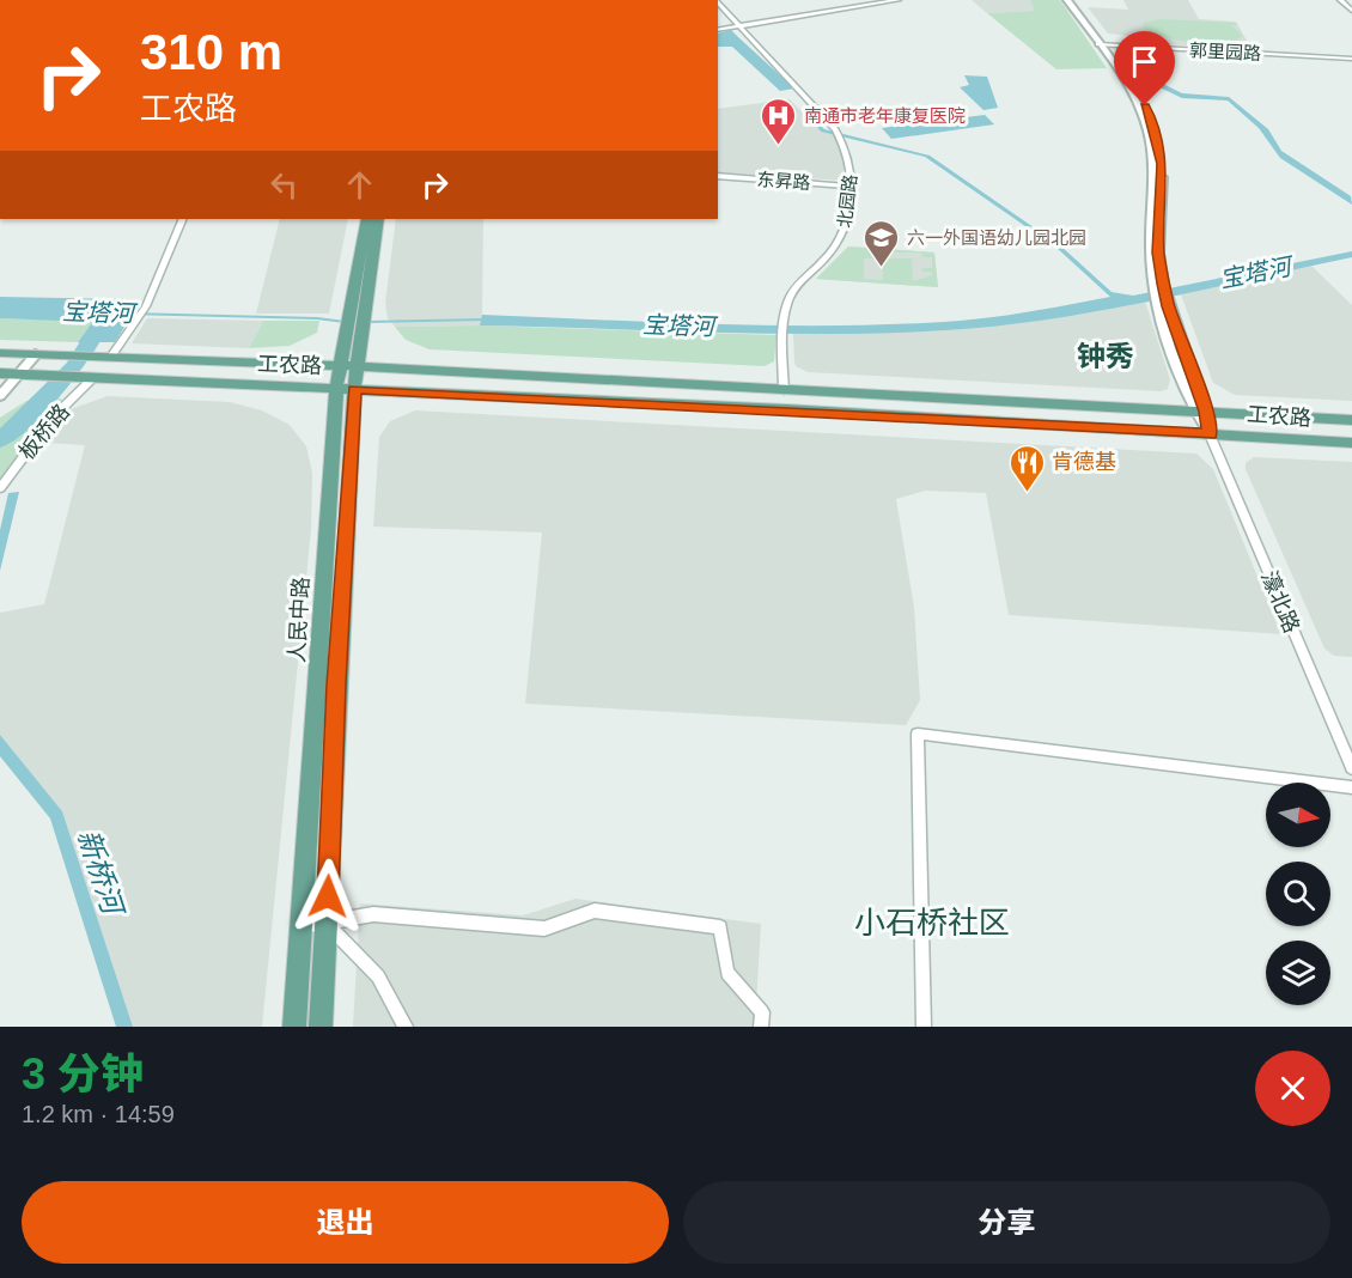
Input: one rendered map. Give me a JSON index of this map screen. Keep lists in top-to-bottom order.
{
  "streets": {
    "main road": ["工农路", "人民中路"],
    "street": [
      "郭里园路",
      "东昇路",
      "北园路",
      "板桥路",
      "濠北路"
    ]
  },
  "crossings": [
    ["郭里园路", "濠北路"],
    ["东昇路", "北园路"],
    ["北园路", "工农路"],
    ["工农路", "板桥路"],
    ["工农路", "濠北路"],
    ["工农路", "人民中路"]
  ],
  "districts": ["钟秀", "小石桥社区"],
  "water": ["宝塔河", "新桥河"],
  "places": {
    "hospital": ["南通市老年康复医院"],
    "school or university": ["六一外国语幼儿园北园"],
    "restaurant": ["肯德基"]
  },
  "north": "right",
  "page": {
    "turn": ["310 m", "工农路"],
    "heading": ["3 分钟", "1.2 km · 14:59"],
    "buttons": ["退出", "分享"]
  }
}
